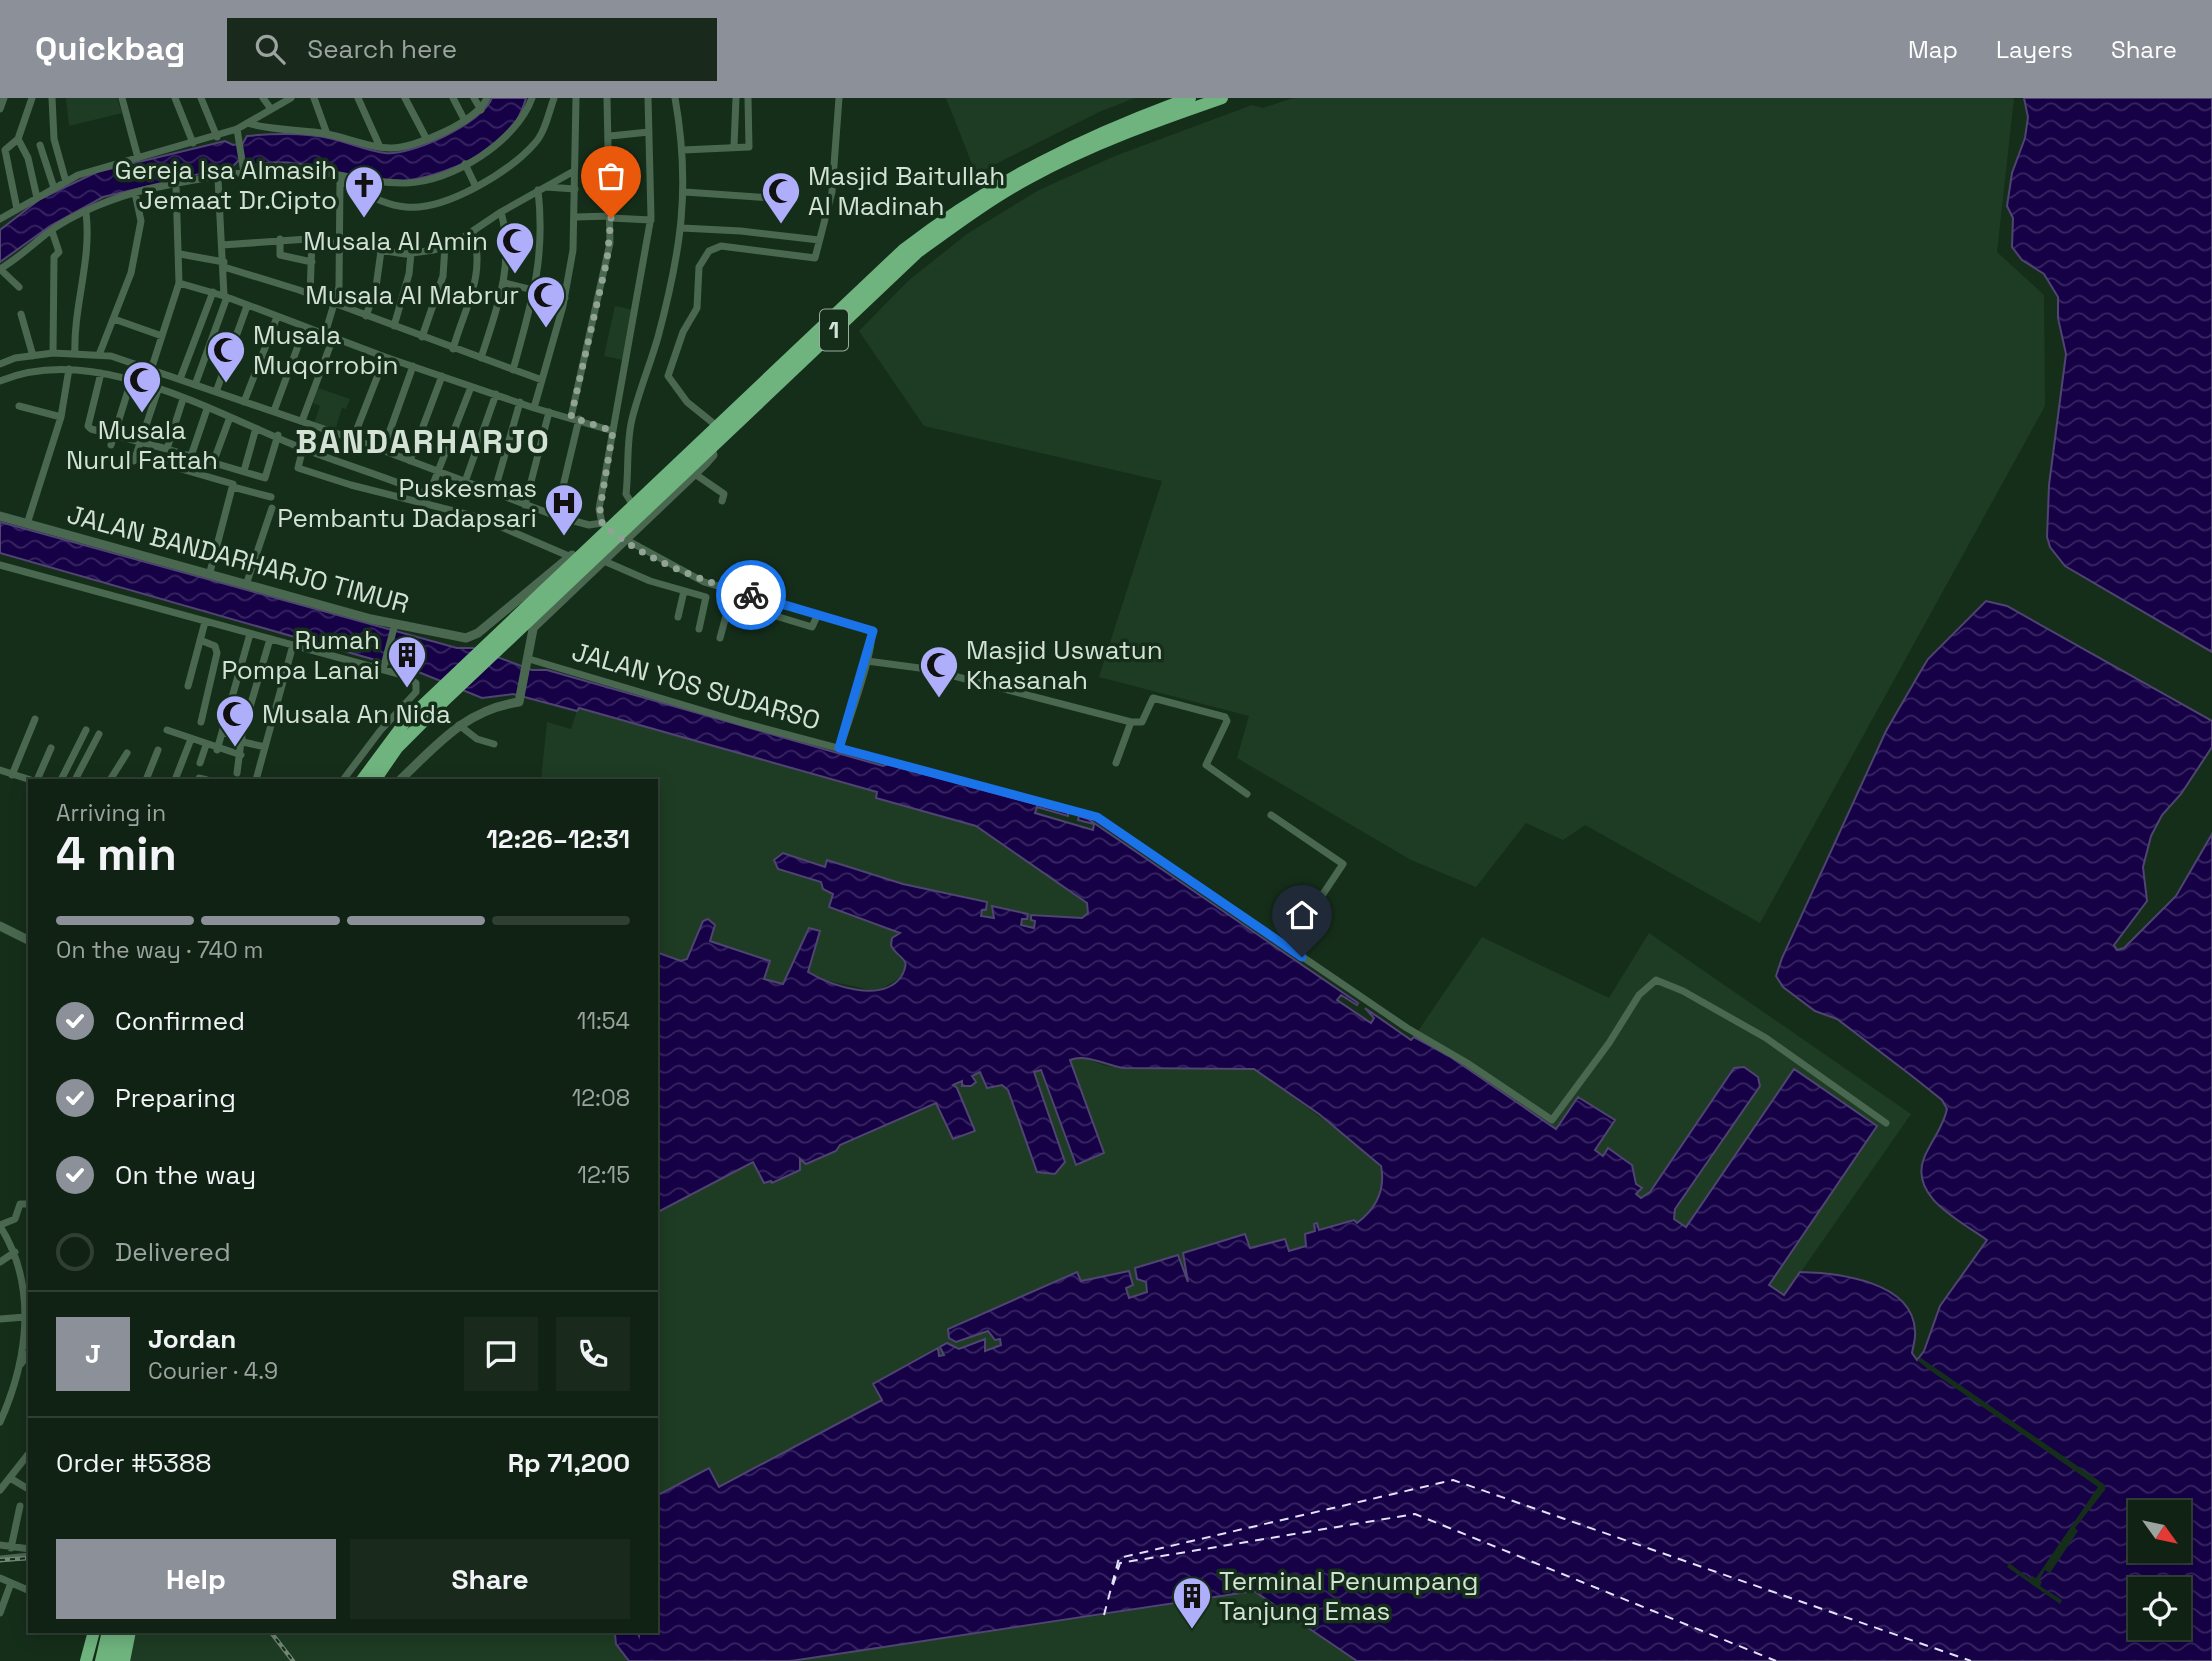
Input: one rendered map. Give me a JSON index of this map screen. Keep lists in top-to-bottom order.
{
  "streets": {
    "highway": ["1"],
    "street": ["JALAN BANDARHARJO TIMUR", "JALAN YOS SUDARSO"]
  },
  "crossings": [
    ["1", "JALAN BANDARHARJO TIMUR"]
  ],
  "districts": ["BANDARHARJO"],
  "places": {
    "church": ["Gereja Isa Almasih Jemaat Dr.Cipto"],
    "mosque": [
      "Masjid Baitullah Al Madinah",
      "Musala Al Amin",
      "Musala Al Mabrur",
      "Musala Muqorrobin",
      "Musala Nurul Fattah",
      "Masjid Uswatun Khasanah",
      "Musala An Nida"
    ],
    "hospital": ["Puskesmas Pembantu Dadapsari"],
    "building": ["Rumah Pompa Lanai", "Terminal Penumpang Tanjung Emas"]
  },
  "north": "bottom right",
  "page": {
    "header": "Quickbag",
    "search": "Search here",
    "nav": ["Map", "Layers", "Share"],
    "heading": ["4 min", "Arriving in", "12:26–12:31"],
    "panel": [
      "Jordan",
      "Courier · 4.9",
      "Order #5388",
      "Rp 71,200"
    ],
    "bar": "On the way · 740 m",
    "list": [
      ["Confirmed", "11:54"],
      ["Preparing", "12:08"],
      ["On the way", "12:15"],
      "Delivered"
    ],
    "round": "J",
    "buttons": ["Help", "Share"]
  }
}
